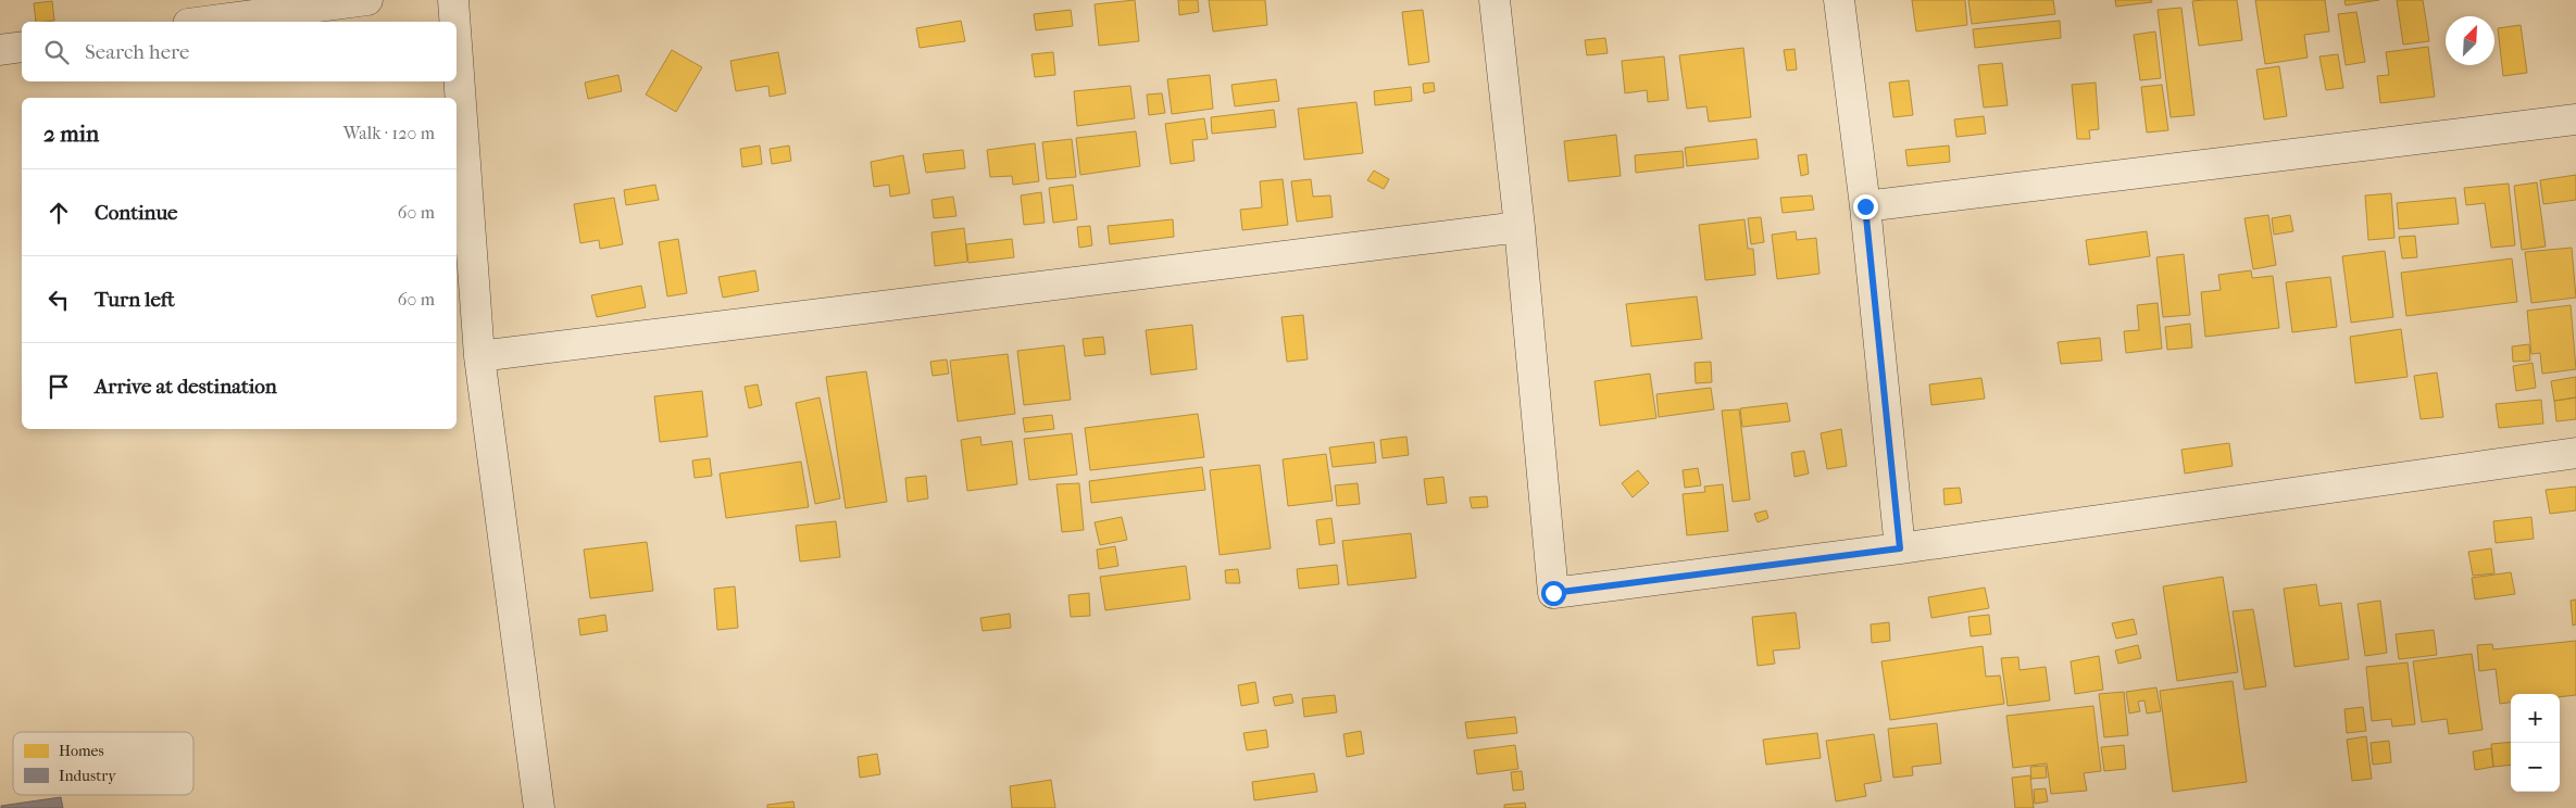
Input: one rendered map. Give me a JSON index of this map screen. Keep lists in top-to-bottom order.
{
  "legend": ["Homes", "Industry"],
  "north": "top right",
  "page": {
    "search": "Search here",
    "heading": ["2 min", "Walk · 120 m"],
    "list": [
      ["Continue", "60 m"],
      ["Turn left", "60 m"],
      "Arrive at destination"
    ],
    "map_buttons": ["+", "−"]
  }
}
